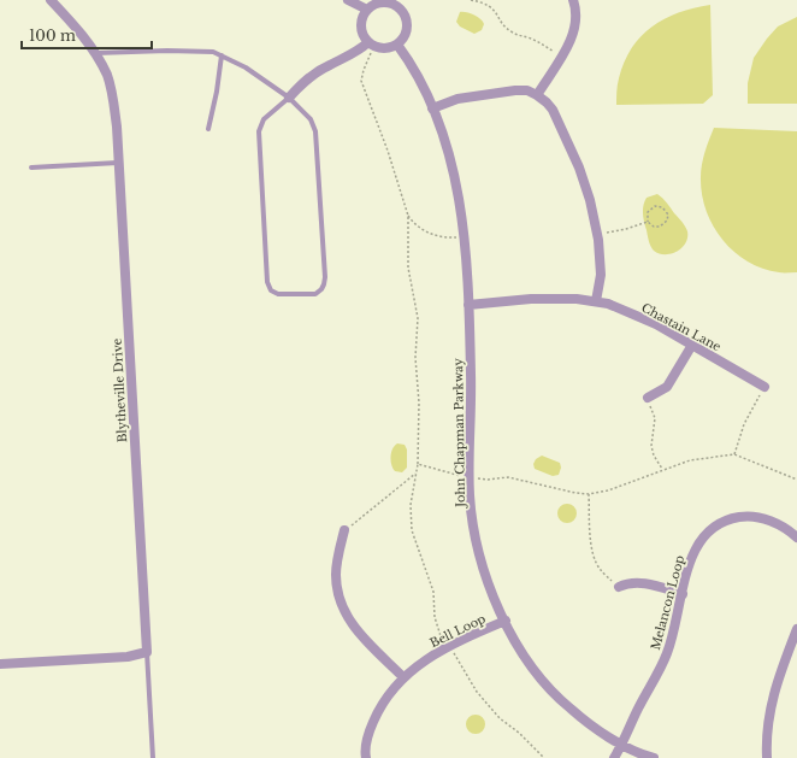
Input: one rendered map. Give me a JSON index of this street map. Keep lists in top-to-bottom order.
{
  "streets": {
    "street": [
      "Chastain Lane",
      "Blytheville Drive",
      "John Chapman Parkway",
      "Melancon Loop",
      "Bell Loop"
    ]
  },
  "crossings": [
    ["Chastain Lane", "John Chapman Parkway"],
    ["John Chapman Parkway", "Melancon Loop"],
    ["John Chapman Parkway", "Bell Loop"]
  ],
  "scale_bar": "100 m"
}
